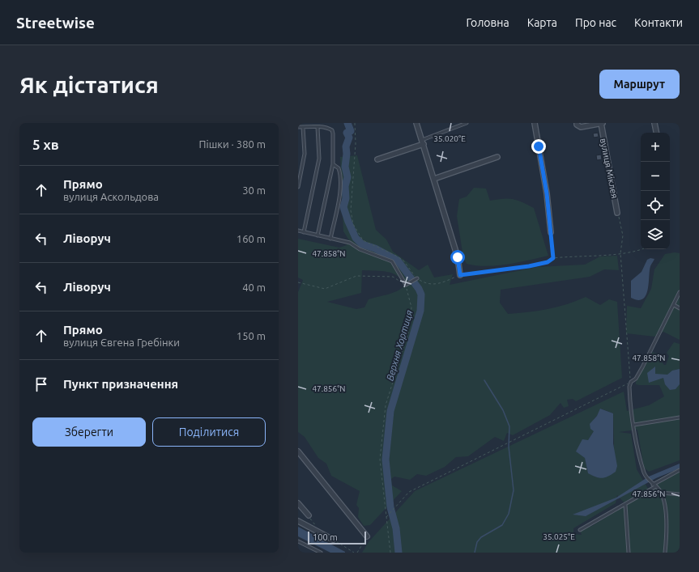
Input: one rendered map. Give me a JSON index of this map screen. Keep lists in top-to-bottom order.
{
  "streets": {
    "street": ["вулиця Міклея"]
  },
  "water": ["Верхня Хортиця"],
  "scale_bar": "100 m",
  "page": {
    "header": "Streetwise",
    "nav": [
      "Головна",
      "Карта",
      "Про нас",
      "Контакти"
    ],
    "buttons": [
      "Маршрут",
      ["Зберегти", "Поділитися"]
    ],
    "title": "Як дістатися",
    "heading": ["5 хв", "Пішки · 380 m"],
    "map_buttons": ["+", "−"],
    "list": [
      ["Прямо", "вулиця Аскольдова", "30 m"],
      ["Ліворуч", "160 m"],
      ["Ліворуч", "40 m"],
      ["Прямо", "вулиця Євгена Гребінки", "150 m"],
      "Пункт призначення"
    ],
    "scale": "100 m"
  },
  "coordinates": [
    "35.020°E",
    "47.858°N",
    "47.856°N",
    "35.025°E"
  ]
}
